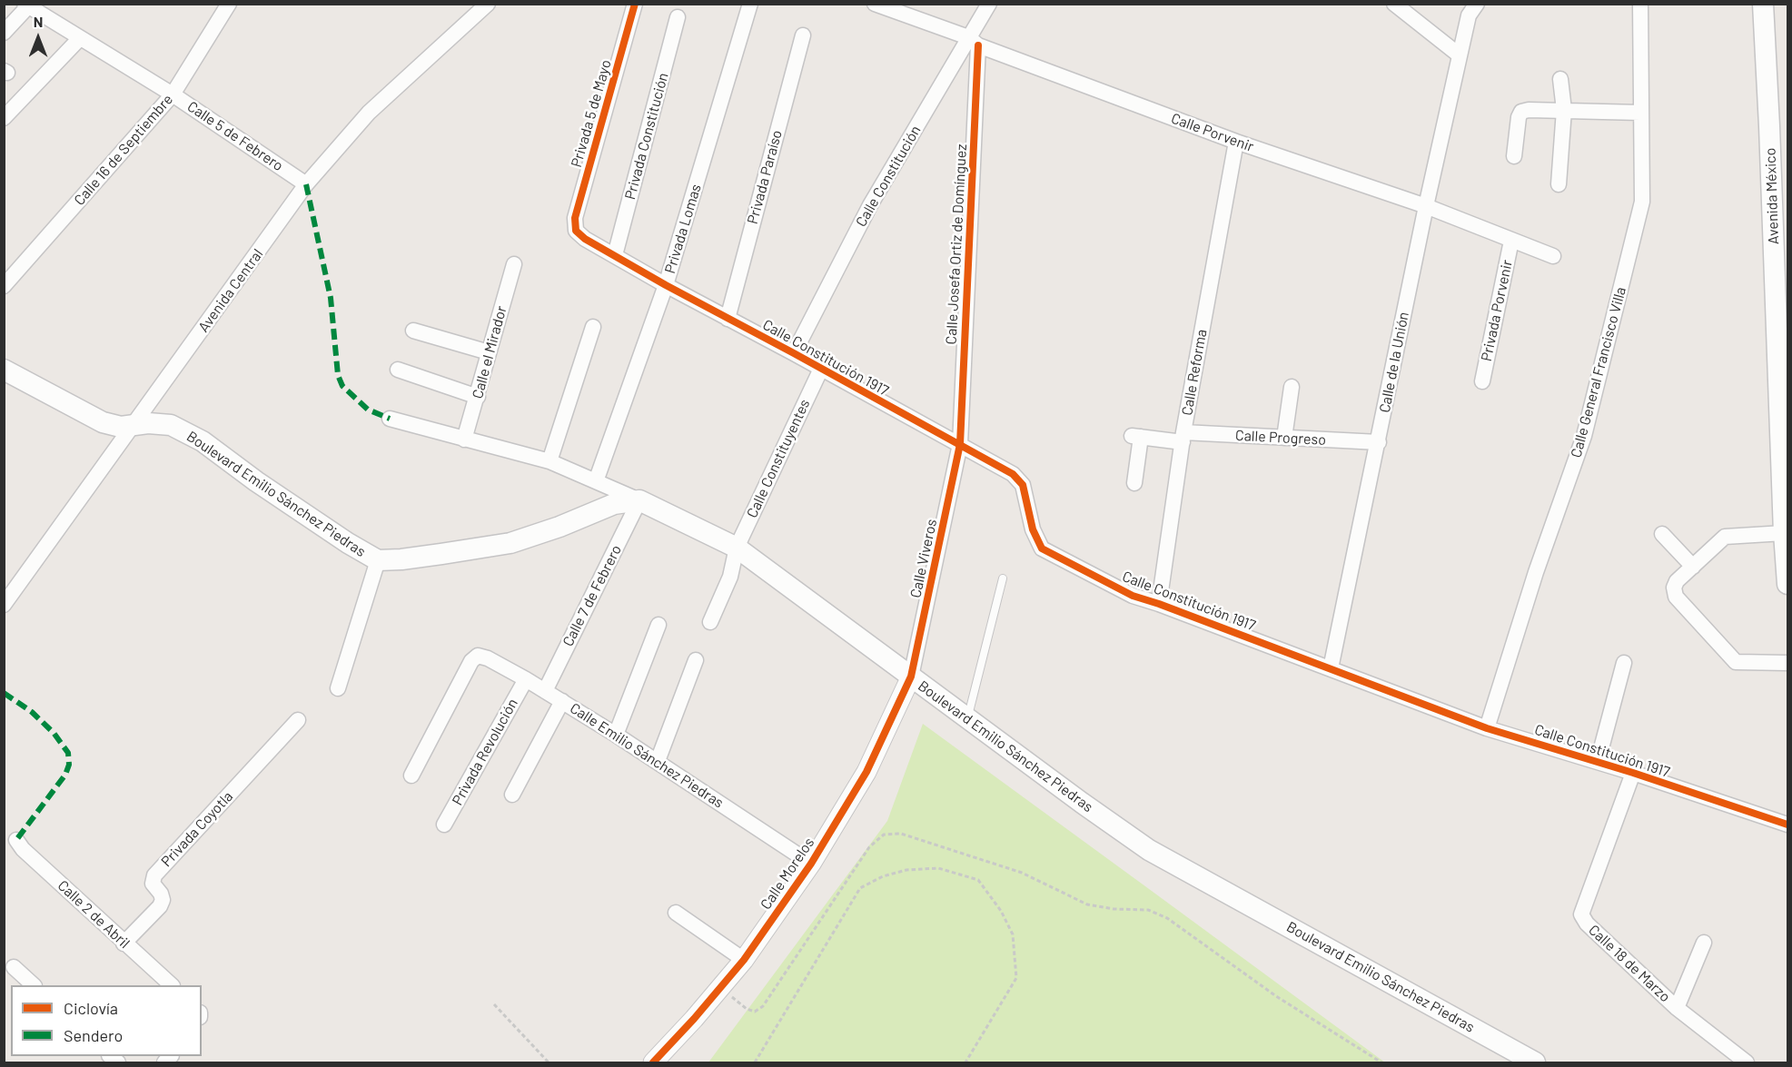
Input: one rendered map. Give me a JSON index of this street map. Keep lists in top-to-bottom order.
{
  "streets": {
    "main road": ["Avenida México", "Boulevard Emilio Sánchez Piedras"],
    "street": [
      "Privada 5 de Mayo",
      "Calle Porvenir",
      "Calle 5 de Febrero",
      "Privada Constitución",
      "Calle 16 de Septiembre",
      "Calle Constitución",
      "Privada Paraíso",
      "Privada Lomas",
      "Calle Josefa Ortiz de Domínguez",
      "Avenida Central",
      "Privada Porvenir",
      "Calle el Mirador",
      "Calle Constitución 1917",
      "Calle de la Unión",
      "Calle Reforma",
      "Calle General Francisco Villa",
      "Calle Progreso",
      "Calle Constituyentes",
      "Calle Viveros",
      "Calle 7 de Febrero",
      "Privada Revolución",
      "Calle Emilio Sánchez Piedras",
      "Privada Coyotla",
      "Calle Morelos",
      "Calle 2 de Abril",
      "Calle 18 de Marzo"
    ]
  },
  "crossings": [
    ["Privada 5 de Mayo", "Calle Constitución 1917"],
    ["Calle Porvenir", "Calle Constitución"],
    ["Calle Porvenir", "Calle Josefa Ortiz de Domínguez"],
    ["Calle Porvenir", "Privada Porvenir"],
    ["Calle Porvenir", "Calle de la Unión"],
    ["Calle Porvenir", "Calle Reforma"],
    ["Calle 5 de Febrero", "Calle 16 de Septiembre"],
    ["Calle 5 de Febrero", "Avenida Central"],
    ["Privada Constitución", "Calle Constitución 1917"],
    ["Calle Constitución", "Calle Josefa Ortiz de Domínguez"],
    ["Calle Constitución", "Calle Constitución 1917"],
    ["Privada Paraíso", "Calle Constitución 1917"],
    ["Privada Lomas", "Calle Constitución 1917"],
    ["Calle Josefa Ortiz de Domínguez", "Calle Constitución 1917"],
    ["Calle Josefa Ortiz de Domínguez", "Calle Viveros"],
    ["Avenida Central", "Boulevard Emilio Sánchez Piedras"],
    ["Calle Constitución 1917", "Calle de la Unión"],
    ["Calle Constitución 1917", "Calle Reforma"],
    ["Calle Constitución 1917", "Calle General Francisco Villa"],
    ["Calle Constitución 1917", "Calle Constituyentes"],
    ["Calle Constitución 1917", "Calle Viveros"],
    ["Calle Constitución 1917", "Calle 18 de Marzo"],
    ["Calle de la Unión", "Calle Progreso"],
    ["Calle Reforma", "Calle Progreso"],
    ["Calle Constituyentes", "Boulevard Emilio Sánchez Piedras"],
    ["Boulevard Emilio Sánchez Piedras", "Calle Viveros"],
    ["Boulevard Emilio Sánchez Piedras", "Calle 7 de Febrero"],
    ["Boulevard Emilio Sánchez Piedras", "Calle Morelos"],
    ["Calle Viveros", "Calle Morelos"],
    ["Calle 7 de Febrero", "Calle Emilio Sánchez Piedras"],
    ["Privada Revolución", "Calle Emilio Sánchez Piedras"],
    ["Calle Emilio Sánchez Piedras", "Calle Morelos"],
    ["Privada Coyotla", "Calle 2 de Abril"]
  ],
  "legend": ["Ciclovía", "Sendero"],
  "north": "top"
}
